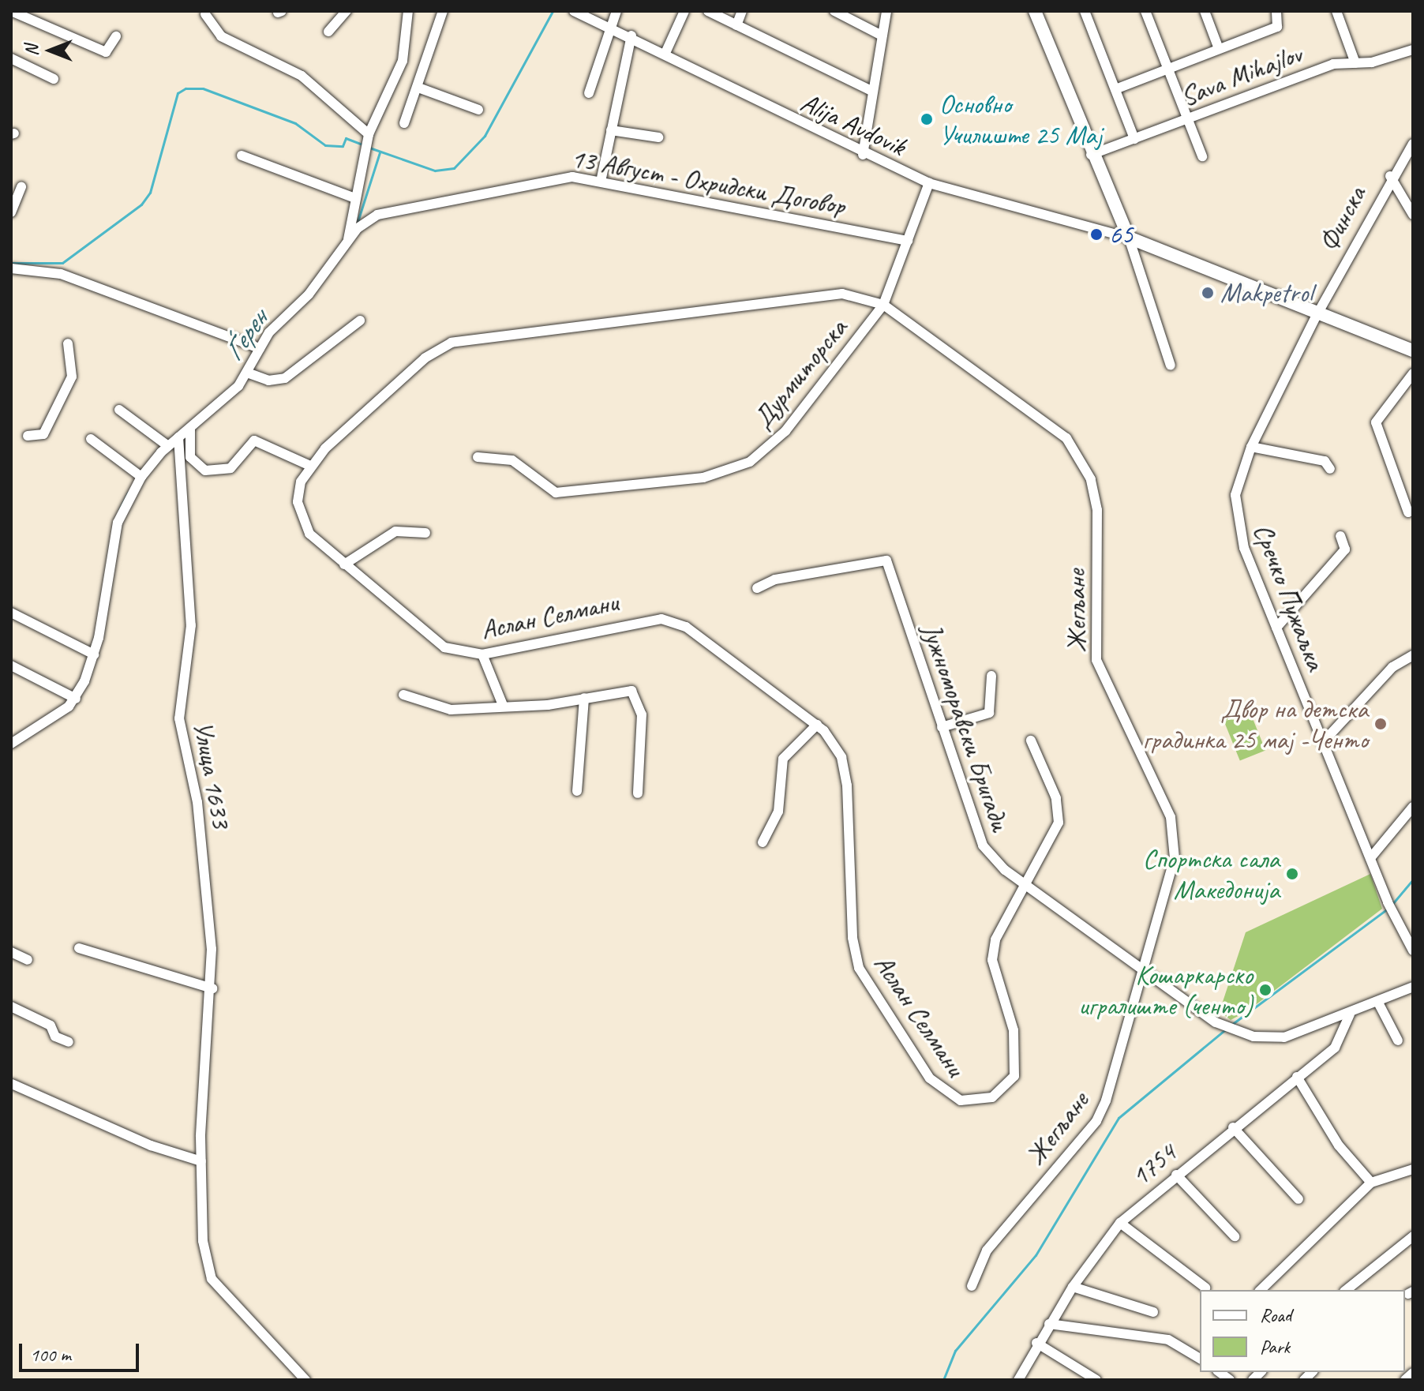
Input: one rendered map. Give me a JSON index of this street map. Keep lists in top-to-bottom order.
{
  "streets": {
    "street": [
      "Sava Mihajlov",
      "Alija Avdovik",
      "13 Август - Охридски Договор",
      "Финска",
      "Дурмиторска",
      "Сречко Пужаљка",
      "Жегљане",
      "Аслан Селмани",
      "Јужноморавски Бригади",
      "Улица 1633",
      "1754"
    ]
  },
  "crossings": [
    ["Alija Avdovik", "Дурмиторска"],
    ["13 Август - Охридски Договор", "Дурмиторска"],
    ["13 Август - Охридски Договор", "Улица 1633"],
    ["Финска", "Сречко Пужаљка"],
    ["Дурмиторска", "Жегљане"],
    ["Жегљане", "Јужноморавски Бригади"],
    ["Аслан Селмани", "Јужноморавски Бригади"],
    ["Јужноморавски Бригади", "1754"]
  ],
  "water": ["Ѓерен"],
  "places": [
    "Основно Училиште 25 Мај",
    "65",
    "Makpetrol",
    "Двор на детска градинка 25 мај -Ченто",
    "Спортска сала Македонија",
    "Кошаркарско игралиште (ченто)"
  ],
  "legend": ["Road", "Park"],
  "scale_bar": "100 m",
  "north": "left"
}
